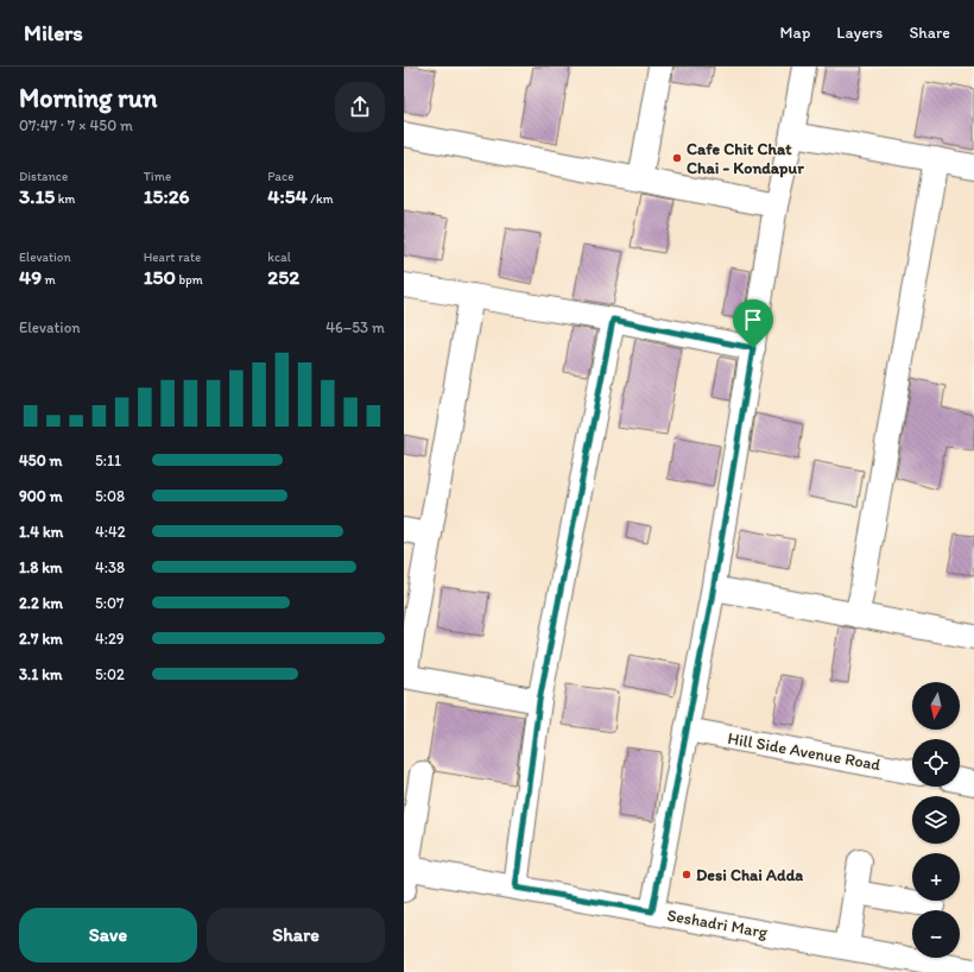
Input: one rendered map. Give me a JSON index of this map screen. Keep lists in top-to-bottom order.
{
  "streets": {
    "street": ["Hill Side Avenue Road", "Seshadri Marg"]
  },
  "places": ["Cafe Chit Chat Chai - Kondapur", "Desi Chai Adda"],
  "north": "bottom",
  "page": {
    "header": "Milers",
    "nav": ["Map", "Layers", "Share"],
    "heading": ["Morning run", "07:47 · 7 × 450 m"],
    "stats": [
      ["Distance", "3.15 km"],
      ["Time", "15:26"],
      ["Pace", "4:54 /km"],
      ["Elevation", "49 m"],
      ["Heart rate", "150 bpm"],
      ["kcal", "252"]
    ],
    "chart": ["Elevation", "46–53 m"],
    "list": [
      {
        "name": "450 m",
        "note": "5:11"
      },
      {
        "name": "900 m",
        "note": "5:08"
      },
      {
        "name": "1.4 km",
        "note": "4:42"
      },
      {
        "name": "1.8 km",
        "note": "4:38"
      },
      {
        "name": "2.2 km",
        "note": "5:07"
      },
      {
        "name": "2.7 km",
        "note": "4:29"
      },
      {
        "name": "3.1 km",
        "note": "5:02"
      }
    ],
    "map_buttons": ["+", "−"],
    "buttons": ["Save", "Share"]
  }
}
